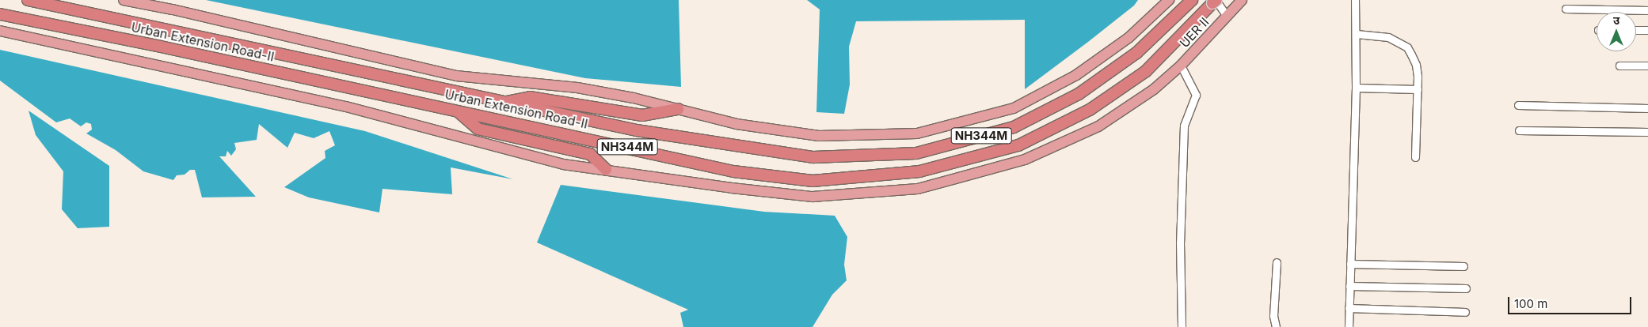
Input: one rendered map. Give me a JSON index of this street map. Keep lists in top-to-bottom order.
{
  "streets": {
    "highway": ["Urban Extension Road-II", "NH344M"],
    "main road": ["UER II"]
  },
  "scale_bar": "100 m",
  "north": "top"
}
